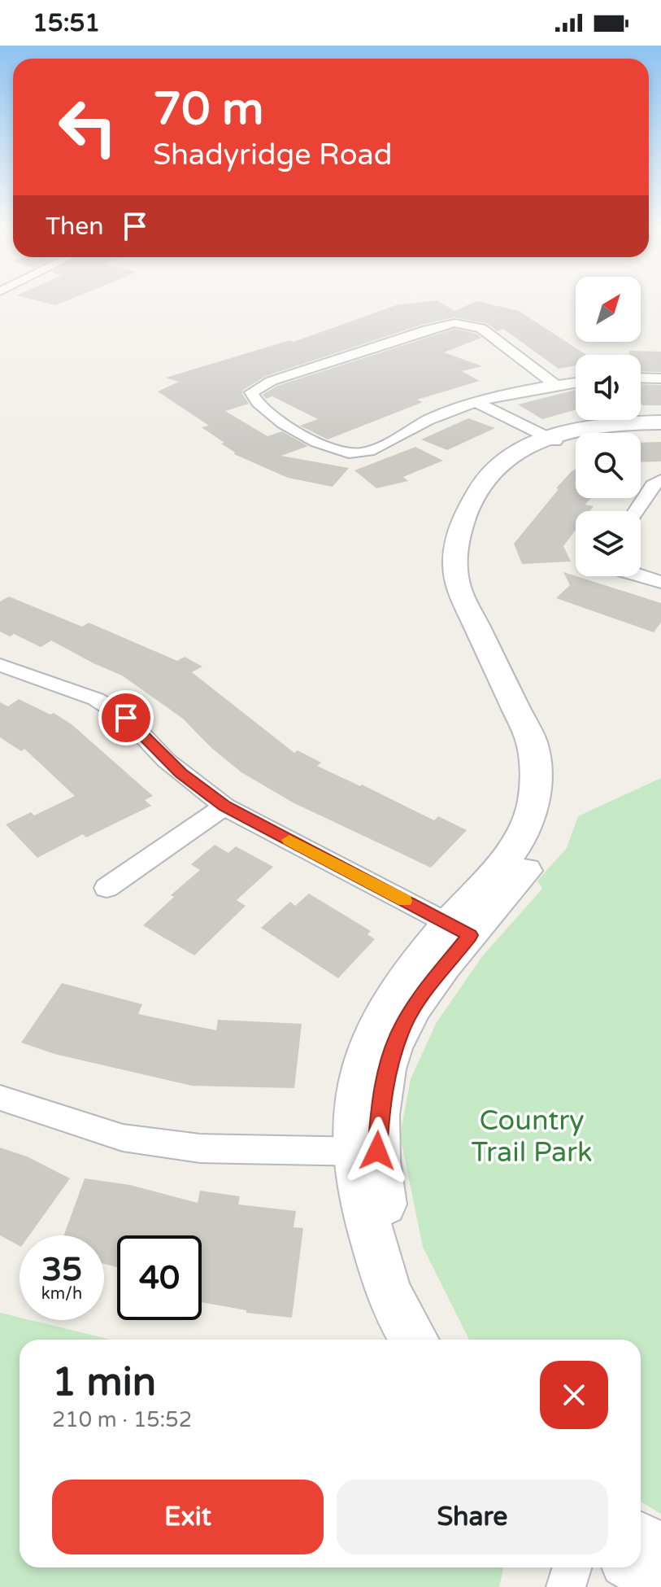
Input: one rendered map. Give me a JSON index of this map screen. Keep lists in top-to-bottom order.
{
  "parks": ["Country Trail Park"],
  "north": "top right",
  "page": {
    "status": "15:51",
    "turn": ["70 m", "Shadyridge Road"],
    "then": "Then",
    "speed": "35 km/h",
    "limit": "40",
    "heading": ["1 min", "210 m · 15:52"],
    "buttons": ["Exit", "Share"]
  }
}
